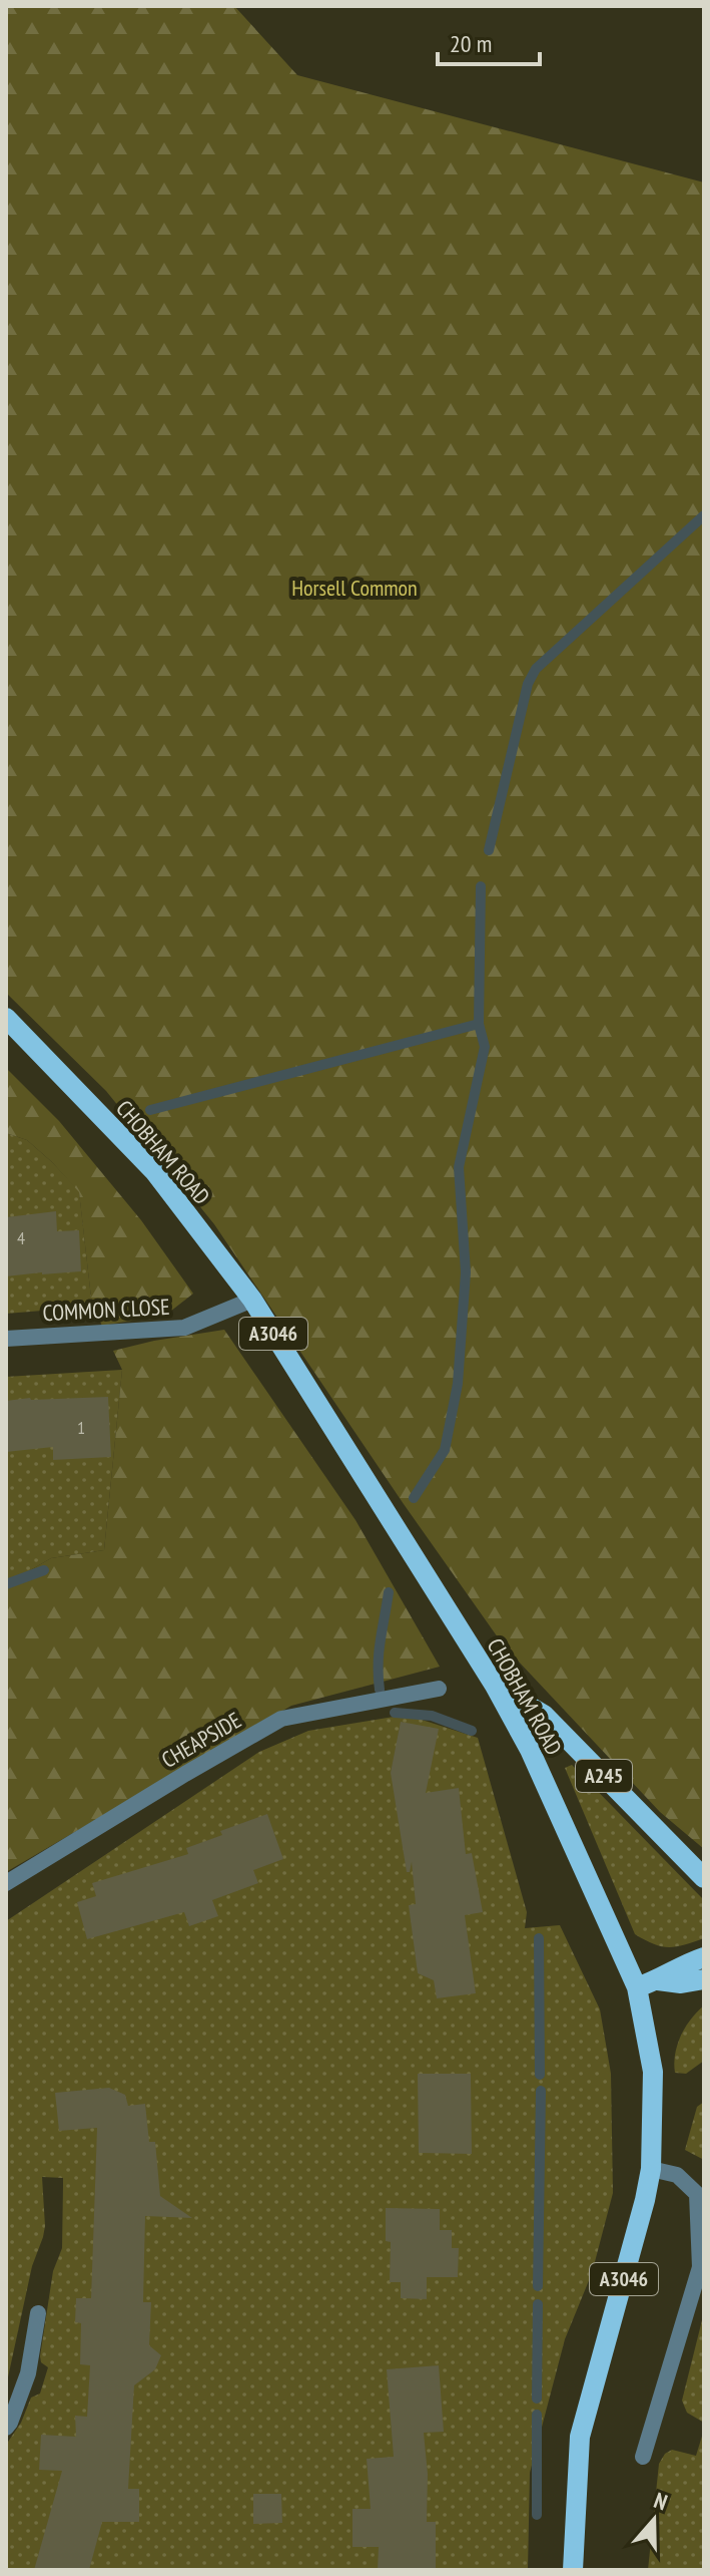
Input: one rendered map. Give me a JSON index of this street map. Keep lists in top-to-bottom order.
{
  "streets": {
    "main road": ["CHOBHAM ROAD", "A3046", "A245"],
    "street": ["COMMON CLOSE", "CHEAPSIDE"]
  },
  "crossings": [
    ["CHOBHAM ROAD", "COMMON CLOSE"],
    ["CHOBHAM ROAD", "A245"]
  ],
  "parks": ["Horsell Common"],
  "house_numbers": ["4", "1"],
  "scale_bar": "20 m",
  "north": "top"
}
